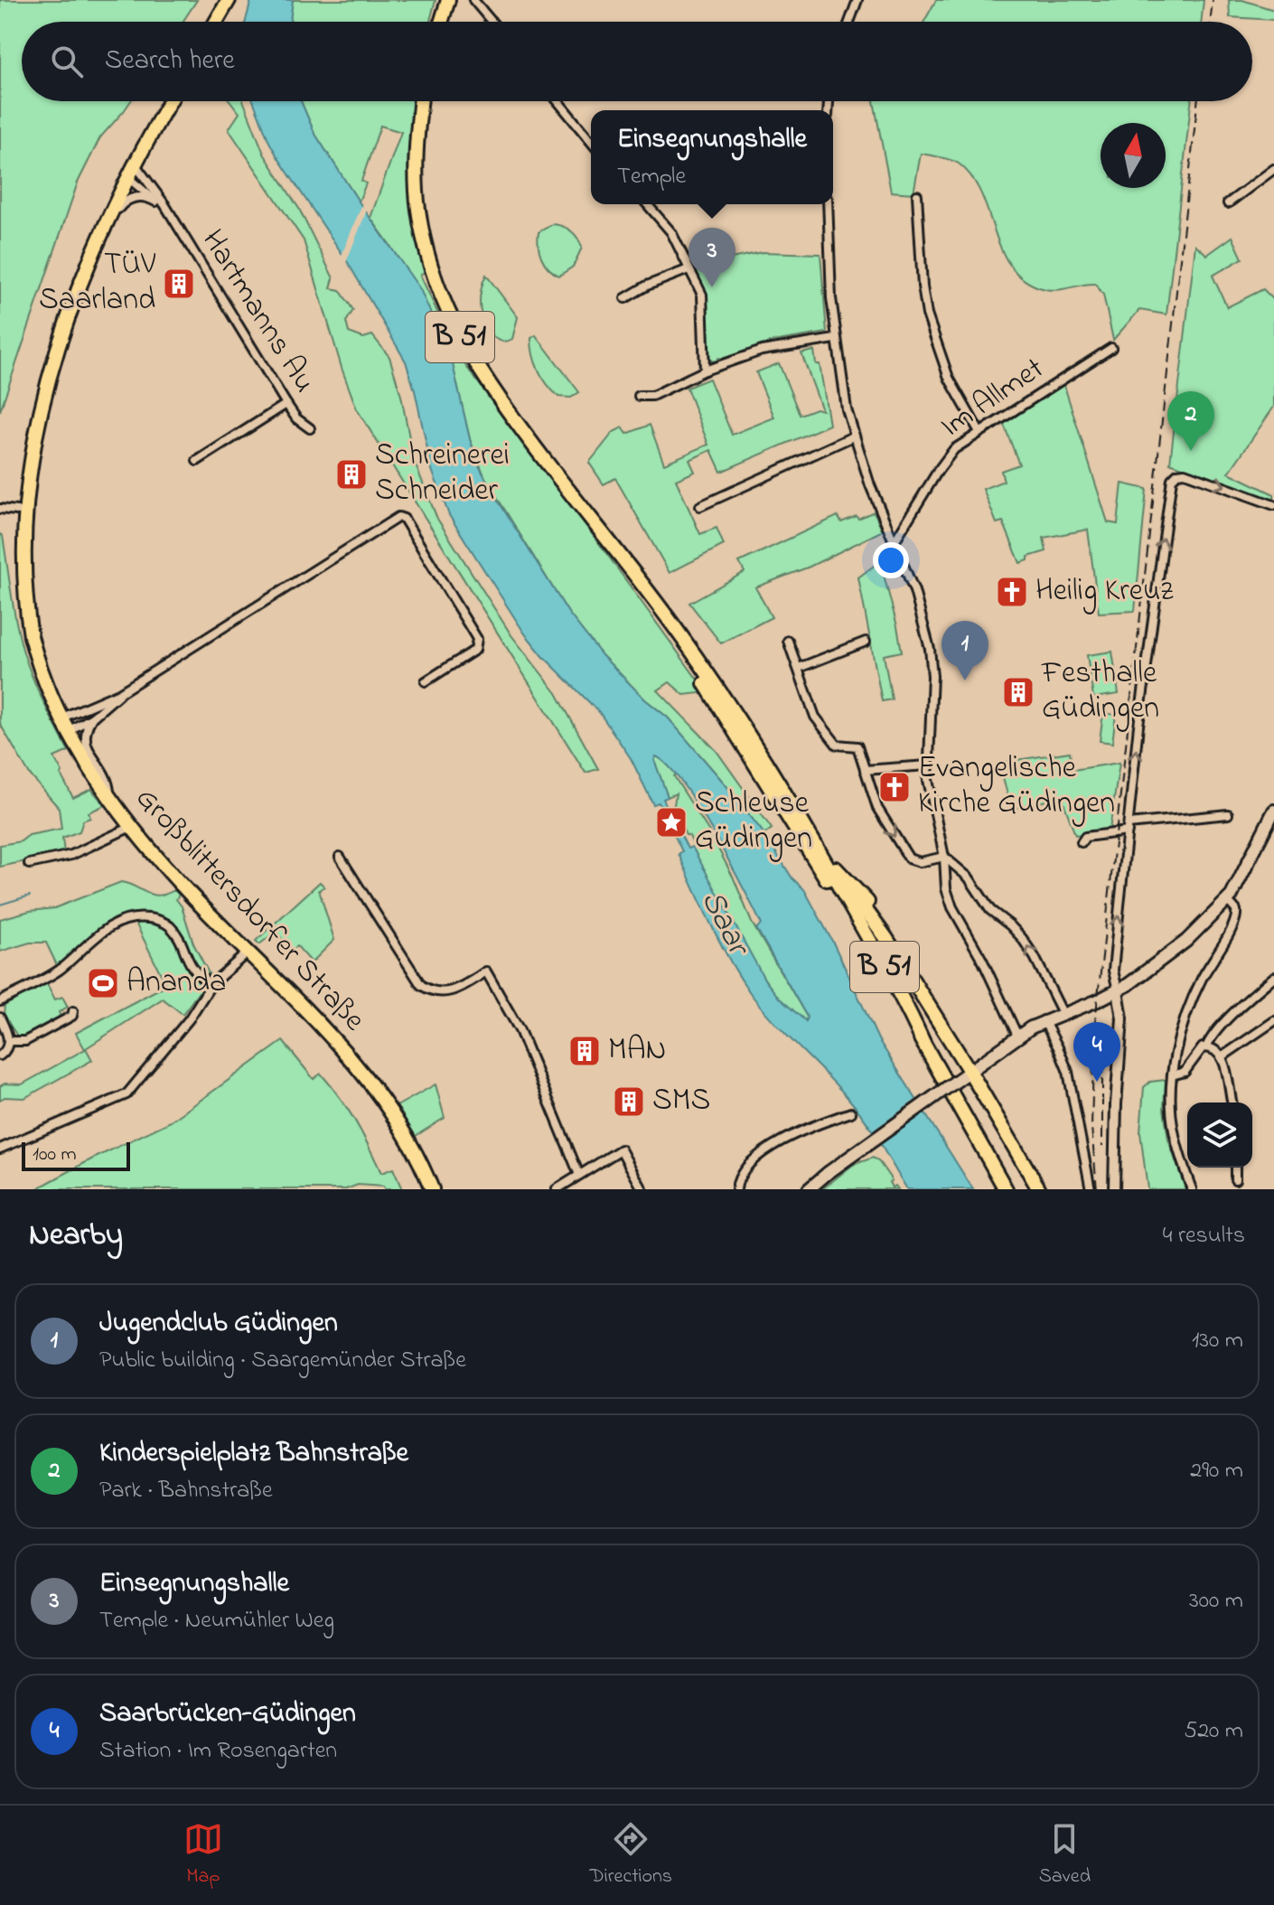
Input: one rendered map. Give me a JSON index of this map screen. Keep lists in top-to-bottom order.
{
  "streets": {
    "main road": ["B 51", "Großblittersdorfer Straße"],
    "street": ["Hartmanns Au", "Im Allmet"]
  },
  "crossings": [
    ["Hartmanns Au", "Großblittersdorfer Straße"]
  ],
  "water": ["Saar"],
  "places": {
    "building": [
      "TÜV Saarland",
      "Schreinerei Schneider",
      "Festhalle Güdingen",
      "MAN",
      "SMS"
    ],
    "church": ["Heilig Kreuz", "Evangelische Kirche Güdingen"],
    "place": ["Schleuse Güdingen"],
    "sports": ["Ananda"]
  },
  "scale_bar": "100 m",
  "north": "top",
  "page": {
    "search": "Search here",
    "popup": ["Einsegnungshalle", "Temple"],
    "pins": [
      "3",
      "2",
      "1",
      "4"
    ],
    "scale": "100 m",
    "heading": ["Nearby", "4 results"],
    "list": [
      {
        "mark": "1",
        "name": "Jugendclub Güdingen",
        "note": "Public building · Saargemünder Straße",
        "value": "130 m"
      },
      {
        "mark": "2",
        "name": "Kinderspielplatz Bahnstraße",
        "note": "Park · Bahnstraße",
        "value": "290 m"
      },
      {
        "mark": "3",
        "name": "Einsegnungshalle",
        "note": "Temple · Neumühler Weg",
        "value": "300 m"
      },
      {
        "mark": "4",
        "name": "Saarbrücken-Güdingen",
        "note": "Station · Im Rosengarten",
        "value": "520 m"
      }
    ],
    "nav": ["Map", "Directions", "Saved"]
  }
}
